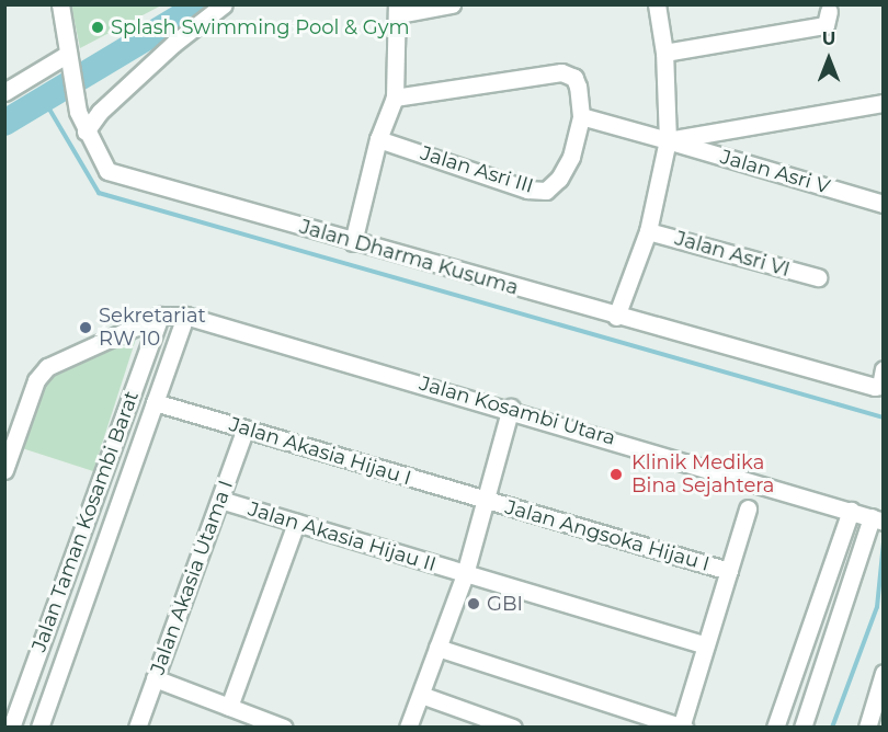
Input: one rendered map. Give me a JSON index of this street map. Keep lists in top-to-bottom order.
{
  "streets": {
    "street": [
      "Jalan Asri III",
      "Jalan Asri V",
      "Jalan Asri VI",
      "Jalan Dharma Kusuma",
      "Jalan Kosambi Utara",
      "Jalan Akasia Hijau I",
      "Jalan Taman Kosambi Barat",
      "Jalan Angsoka Hijau I",
      "Jalan Akasia Hijau II",
      "Jalan Akasia Utama I"
    ]
  },
  "crossings": [
    ["Jalan Asri III", "Jalan Asri V"],
    ["Jalan Kosambi Utara", "Jalan Taman Kosambi Barat"],
    ["Jalan Akasia Hijau I", "Jalan Taman Kosambi Barat"],
    ["Jalan Akasia Hijau I", "Jalan Angsoka Hijau I"],
    ["Jalan Akasia Hijau I", "Jalan Akasia Utama I"],
    ["Jalan Akasia Hijau II", "Jalan Akasia Utama I"]
  ],
  "places": [
    "Splash Swimming Pool & Gym",
    "Sekretariat RW 10",
    "Klinik Medika Bina Sejahtera",
    "GBI"
  ],
  "north": "top"
}
